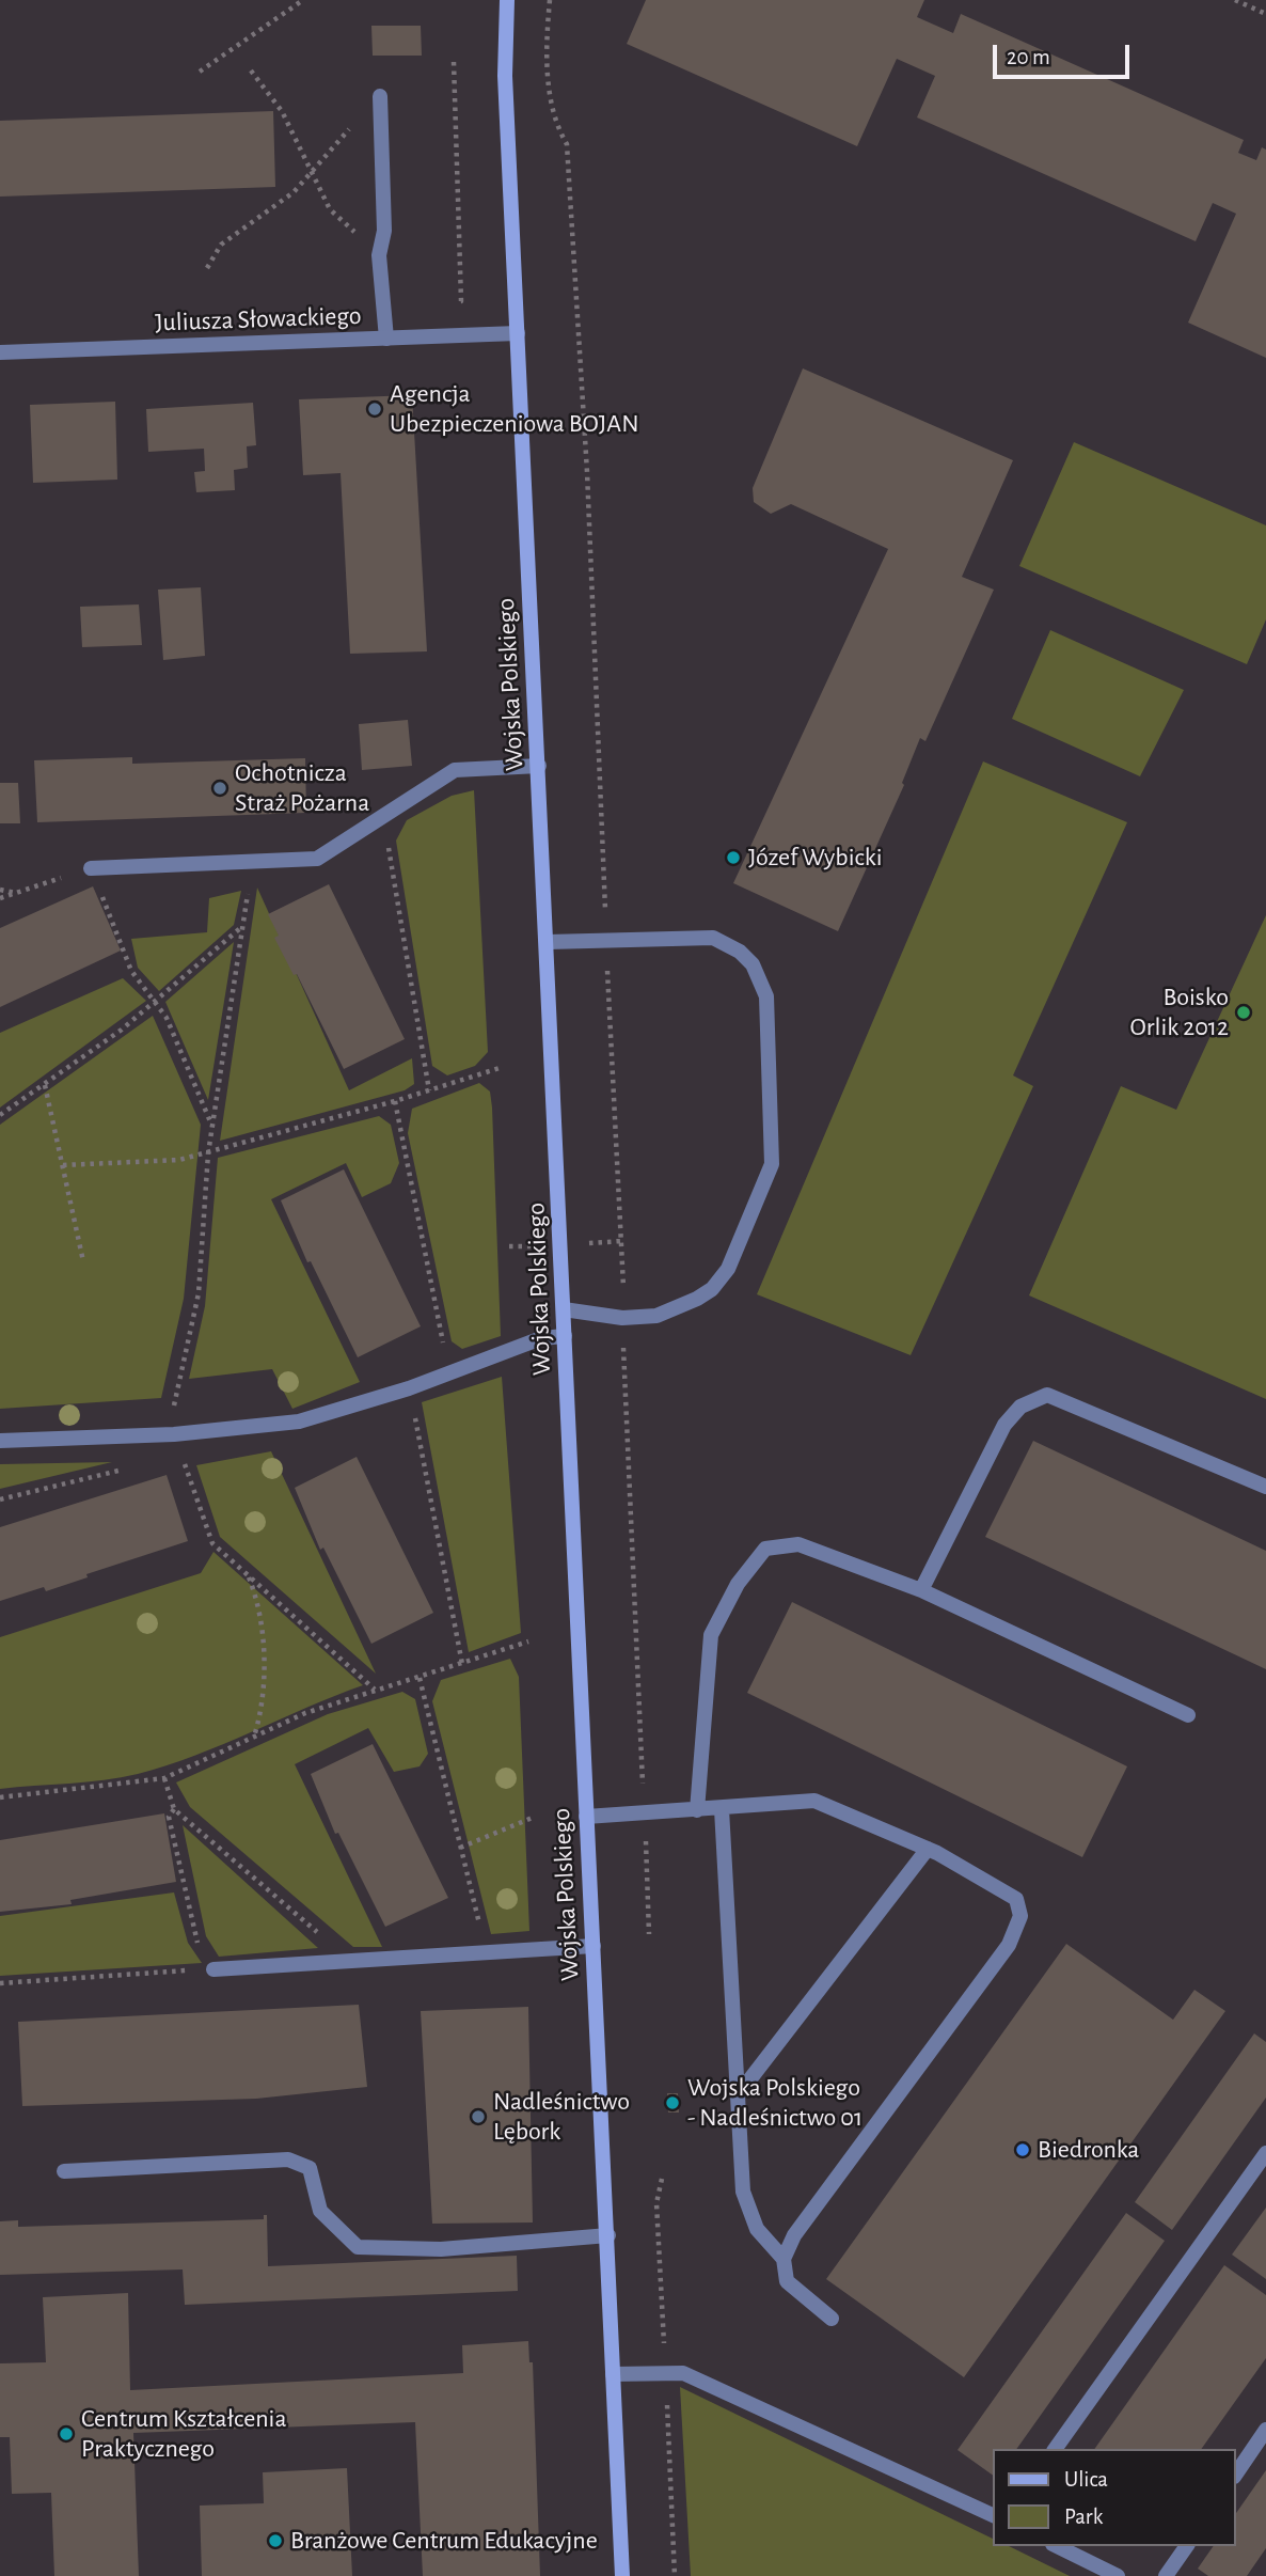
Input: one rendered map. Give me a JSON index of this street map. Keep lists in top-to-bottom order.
{
  "streets": {
    "street": ["Juliusza Słowackiego", "Wojska Polskiego"]
  },
  "crossings": [
    ["Juliusza Słowackiego", "Wojska Polskiego"]
  ],
  "places": [
    "Agencja Ubezpieczeniowa BOJAN",
    "Ochotnicza Straż Pożarna",
    "Józef Wybicki",
    "Boisko Orlik 2012",
    "Wojska Polskiego - Nadleśnictwo 01",
    "Nadleśnictwo Lębork",
    "Biedronka",
    "Centrum Kształcenia Praktycznego",
    "Branżowe Centrum Edukacyjne"
  ],
  "legend": ["Ulica", "Park"],
  "scale_bar": "20 m"
}
